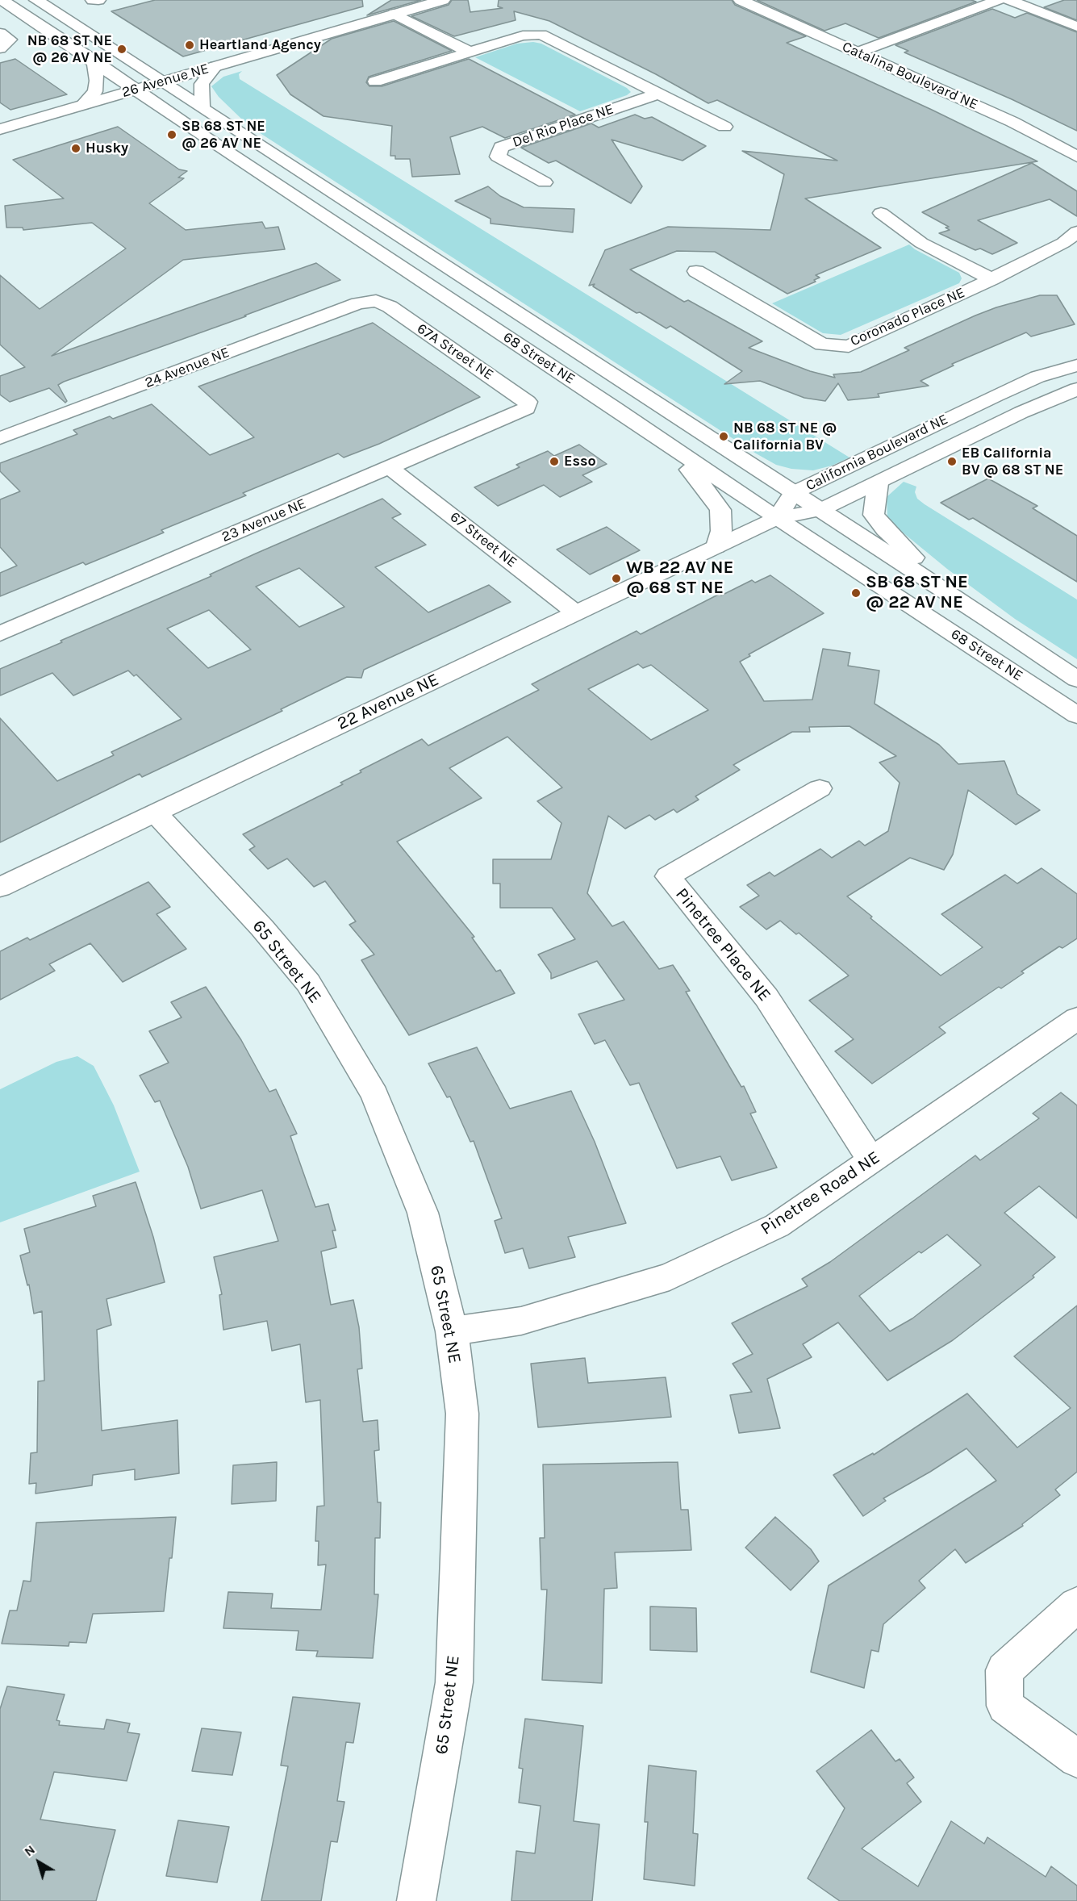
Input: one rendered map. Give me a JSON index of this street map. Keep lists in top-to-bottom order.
{
  "streets": {
    "street": [
      "Catalina Boulevard NE",
      "26 Avenue NE",
      "Del Rio Place NE",
      "Coronado Place NE",
      "67A Street NE",
      "68 Street NE",
      "24 Avenue NE",
      "California Boulevard NE",
      "23 Avenue NE",
      "67 Street NE",
      "22 Avenue NE",
      "Pinetree Place NE",
      "65 Street NE",
      "Pinetree Road NE"
    ]
  },
  "crossings": [
    ["26 Avenue NE", "68 Street NE"],
    ["67A Street NE", "24 Avenue NE"],
    ["67A Street NE", "23 Avenue NE"],
    ["68 Street NE", "California Boulevard NE"],
    ["68 Street NE", "22 Avenue NE"],
    ["California Boulevard NE", "22 Avenue NE"],
    ["23 Avenue NE", "67 Street NE"],
    ["67 Street NE", "22 Avenue NE"],
    ["22 Avenue NE", "65 Street NE"],
    ["Pinetree Place NE", "Pinetree Road NE"],
    ["65 Street NE", "Pinetree Road NE"]
  ],
  "places": [
    "Heartland Agency",
    "NB 68 ST NE @ 26 AV NE",
    "SB 68 ST NE @ 26 AV NE",
    "Husky",
    "NB 68 ST NE @ California BV",
    "Esso",
    "EB California BV @ 68 ST NE",
    "WB 22 AV NE @ 68 ST NE",
    "SB 68 ST NE @ 22 AV NE"
  ],
  "north": "top left"
}
